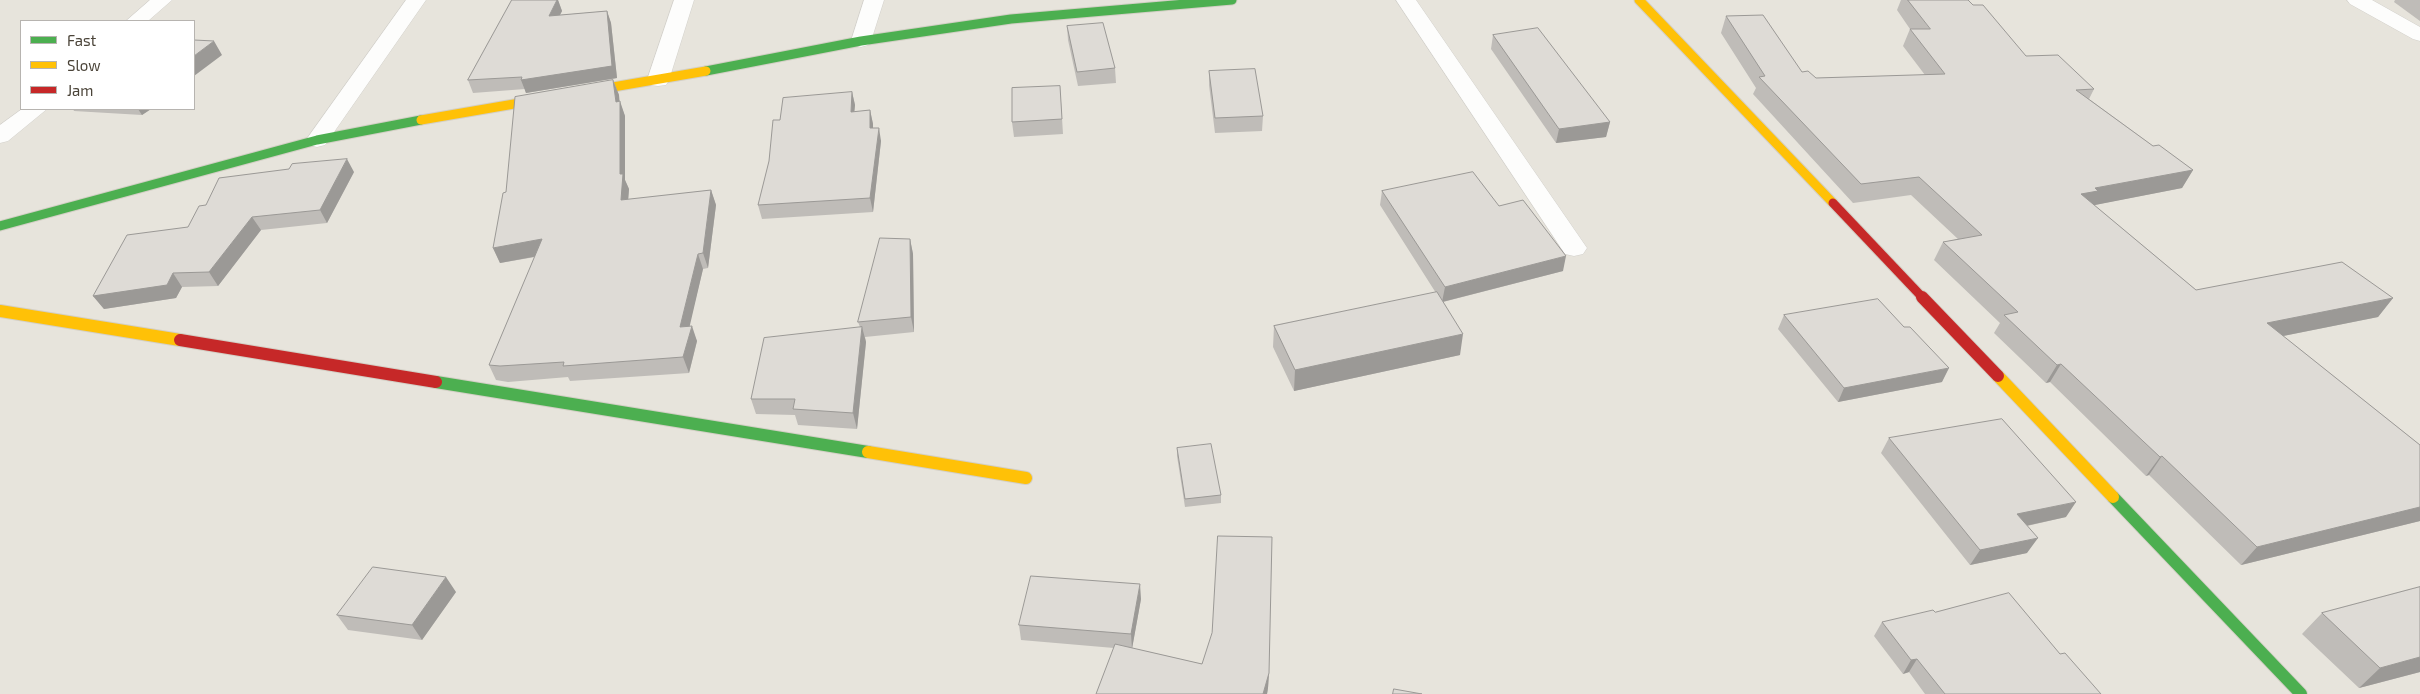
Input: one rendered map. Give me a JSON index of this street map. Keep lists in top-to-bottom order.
{
  "legend": ["Fast", "Slow", "Jam"]
}
